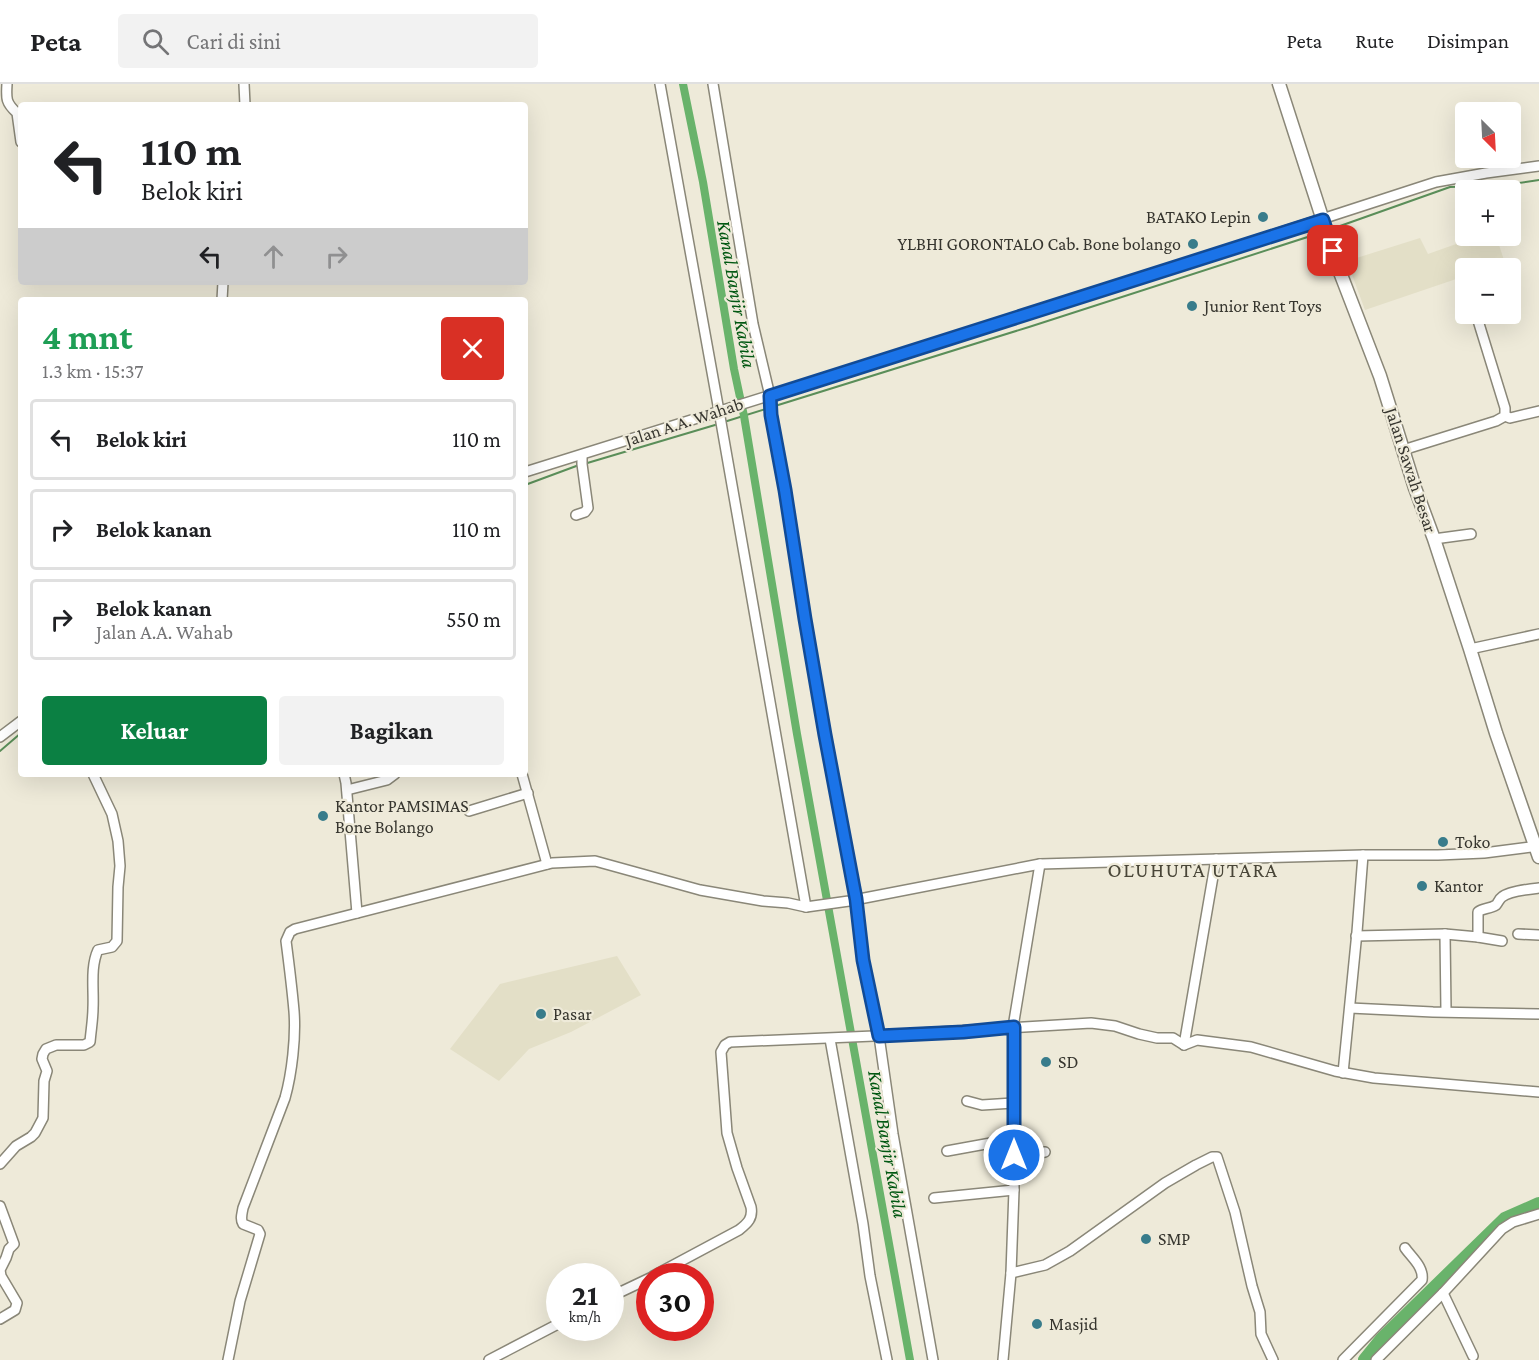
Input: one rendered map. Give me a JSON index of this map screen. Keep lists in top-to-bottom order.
{
  "streets": {
    "main road": ["Jalan Sawah Besar"],
    "street": ["Jalan A.A. Wahab"]
  },
  "crossings": [
    ["Jalan A.A. Wahab", "Jalan Sawah Besar"]
  ],
  "districts": ["OLUHUTA UTARA"],
  "water": ["Kanal Banjir Kabila"],
  "places": [
    "BATAKO Lepin",
    "YLBHI GORONTALO Cab. Bone bolango",
    "Junior Rent Toys",
    "Kantor PAMSIMAS Bone Bolango",
    "Toko",
    "Kantor",
    "Pasar",
    "SD",
    "SMP",
    "Masjid"
  ],
  "north": "bottom right",
  "page": {
    "header": "Peta",
    "search": "Cari di sini",
    "nav": ["Peta", "Rute", "Disimpan"],
    "map_buttons": ["+", "−"],
    "turn": ["110 m", "Belok kiri"],
    "heading": ["4 mnt", "1.3 km · 15:37"],
    "list": [
      {
        "name": "Belok kiri",
        "value": "110 m"
      },
      {
        "name": "Belok kanan",
        "value": "110 m"
      },
      {
        "name": "Belok kanan",
        "note": "Jalan A.A. Wahab",
        "value": "550 m"
      }
    ],
    "buttons": ["Keluar", "Bagikan"],
    "speed": "21 km/h",
    "limit": "30"
  }
}
